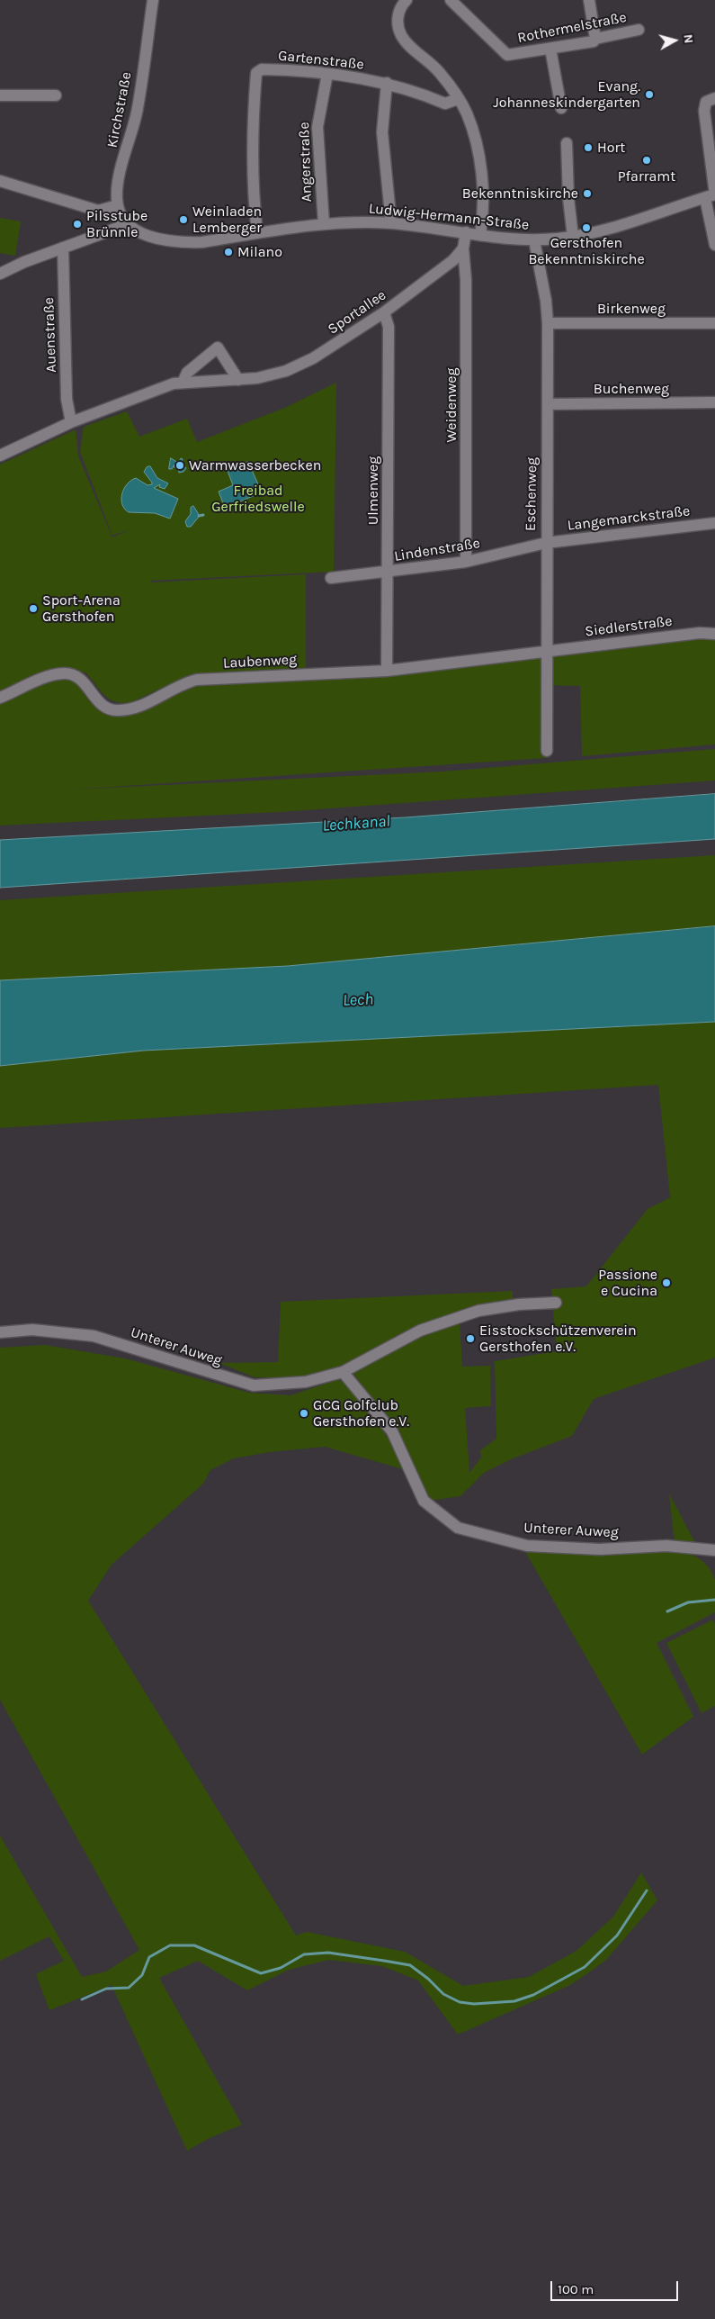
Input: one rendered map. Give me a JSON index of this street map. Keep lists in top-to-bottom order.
{
  "streets": {
    "street": [
      "Rothermelstraße",
      "Gartenstraße",
      "Kirchstraße",
      "Angerstraße",
      "Ludwig-Hermann-Straße",
      "Birkenweg",
      "Sportallee",
      "Auenstraße",
      "Buchenweg",
      "Weidenweg",
      "Ulmenweg",
      "Eschenweg",
      "Langemarckstraße",
      "Lindenstraße",
      "Siedlerstraße",
      "Laubenweg",
      "Unterer Auweg"
    ]
  },
  "crossings": [
    ["Gartenstraße", "Angerstraße"],
    ["Gartenstraße", "Ludwig-Hermann-Straße"],
    ["Kirchstraße", "Ludwig-Hermann-Straße"],
    ["Angerstraße", "Ludwig-Hermann-Straße"],
    ["Ludwig-Hermann-Straße", "Eschenweg"],
    ["Birkenweg", "Eschenweg"],
    ["Sportallee", "Auenstraße"],
    ["Sportallee", "Weidenweg"],
    ["Sportallee", "Ulmenweg"],
    ["Buchenweg", "Eschenweg"],
    ["Weidenweg", "Lindenstraße"],
    ["Ulmenweg", "Lindenstraße"],
    ["Ulmenweg", "Laubenweg"],
    ["Eschenweg", "Langemarckstraße"],
    ["Eschenweg", "Lindenstraße"],
    ["Eschenweg", "Siedlerstraße"],
    ["Eschenweg", "Laubenweg"],
    ["Langemarckstraße", "Lindenstraße"],
    ["Siedlerstraße", "Laubenweg"]
  ],
  "water": ["Lechkanal", "Lech"],
  "parks": ["Freibad Gerfriedswelle"],
  "places": [
    "Evang. Johanneskindergarten",
    "Hort",
    "Pfarramt",
    "Bekenntniskirche",
    "Weinladen Lemberger",
    "Pilsstube Brünnle",
    "Gersthofen Bekenntniskirche",
    "Milano",
    "Warmwasserbecken",
    "Sport-Arena Gersthofen",
    "Passione e Cucina",
    "Eisstockschützenverein Gersthofen e.V.",
    "GCG Golfclub Gersthofen e.V."
  ],
  "scale_bar": "100 m",
  "north": "right"
}
